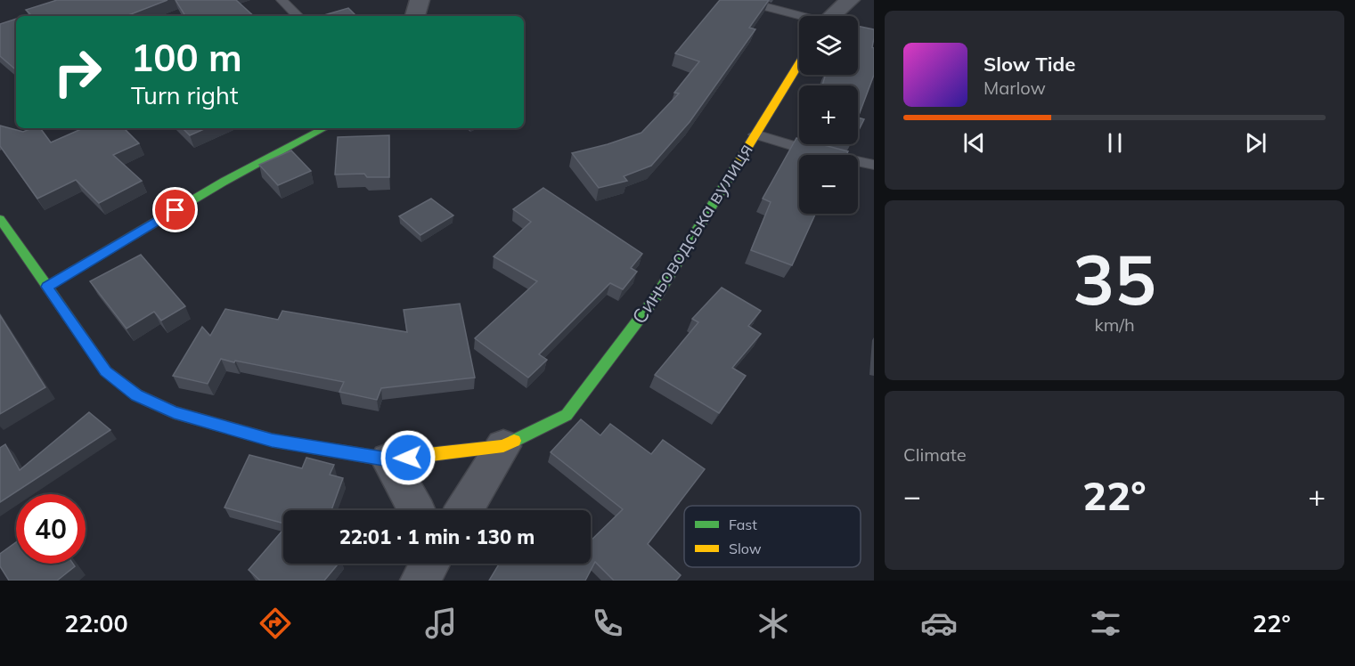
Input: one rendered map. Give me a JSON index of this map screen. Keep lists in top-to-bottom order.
{
  "streets": {
    "street": ["Синьоводська вулиця"]
  },
  "legend": ["Fast", "Slow"],
  "page": {
    "map_buttons": ["+", "−"],
    "turn": ["100 m", "Turn right"],
    "song": ["Slow Tide", "Marlow"],
    "tile": [
      ["35", "km/h"],
      "Climate"
    ],
    "heat": ["−", "22°", "+"],
    "limit": "40",
    "trip": "22:01 · 1 min · 130 m",
    "tabs": ["22:00", "22°"]
  }
}
